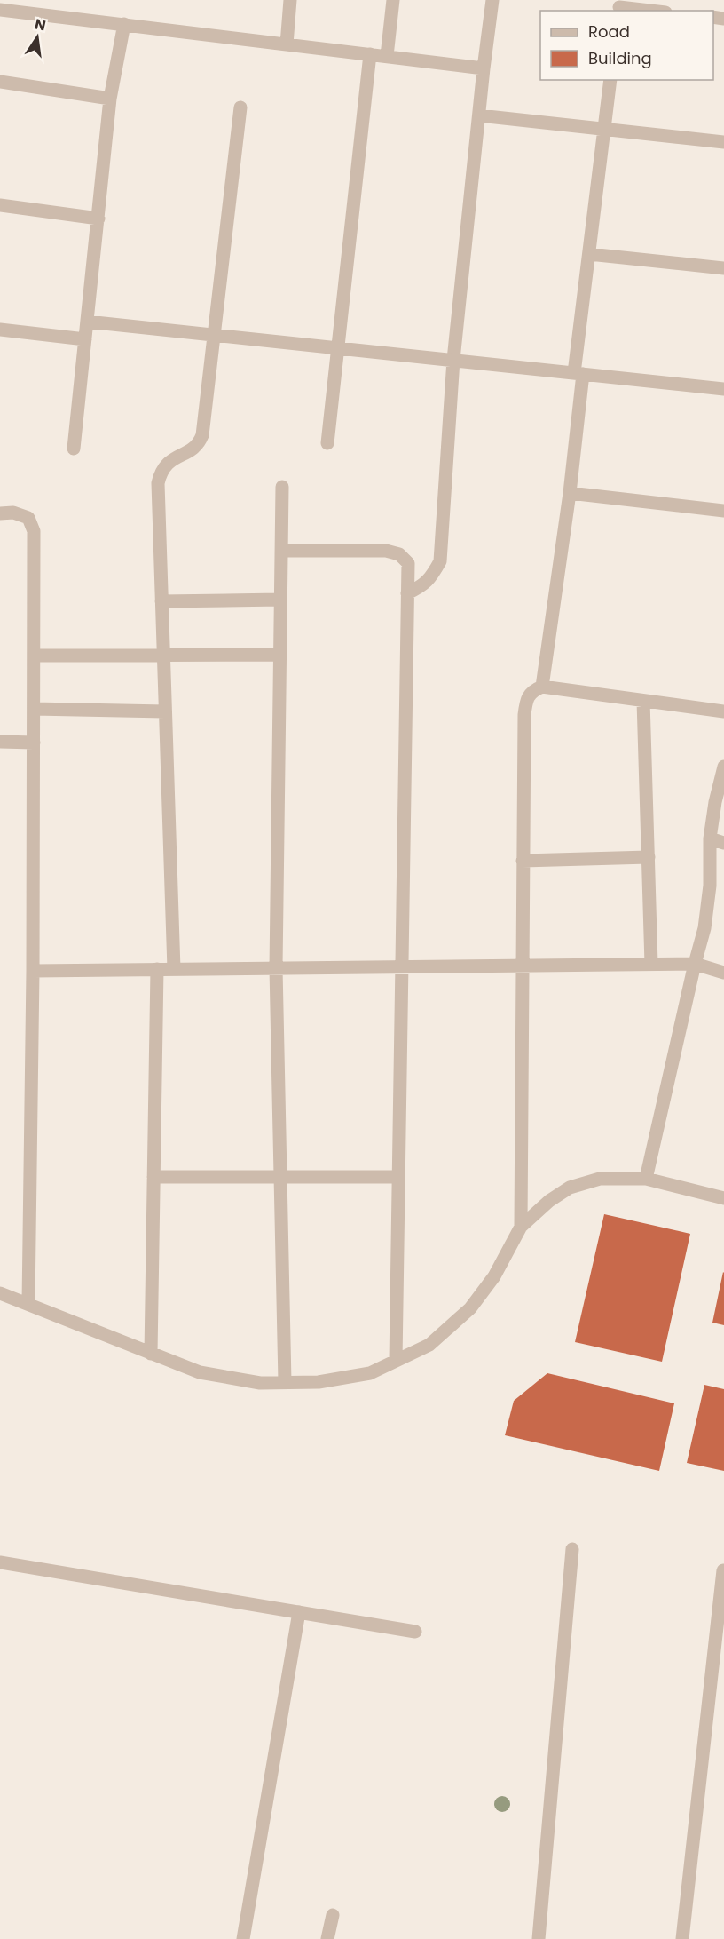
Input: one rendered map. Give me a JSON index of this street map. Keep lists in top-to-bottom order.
{
  "legend": ["Road", "Building"],
  "north": "top"
}
